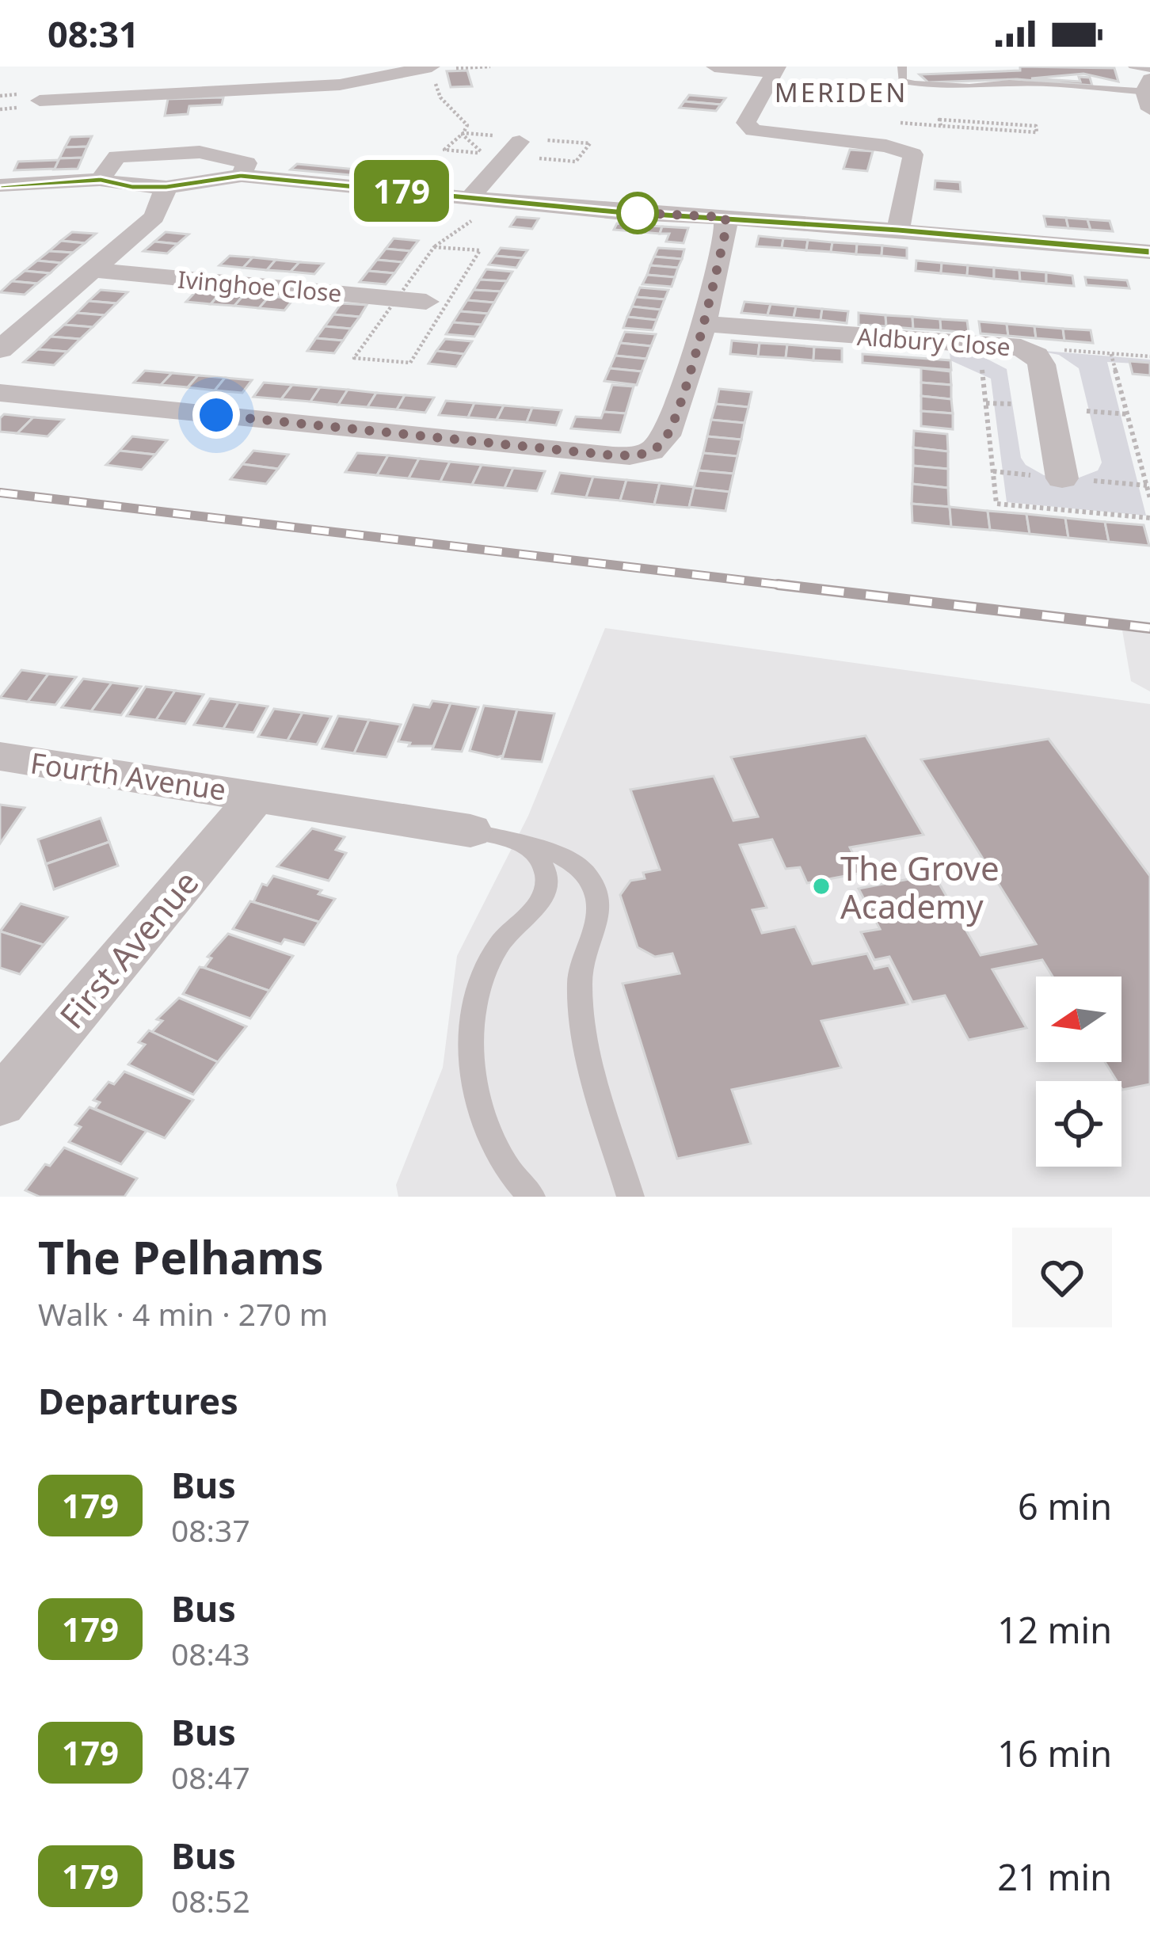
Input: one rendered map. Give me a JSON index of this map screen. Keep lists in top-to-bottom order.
{
  "streets": {
    "street": [
      "Ivinghoe Close",
      "Aldbury Close",
      "Fourth Avenue",
      "First Avenue"
    ]
  },
  "crossings": [
    ["Fourth Avenue", "First Avenue"]
  ],
  "districts": ["MERIDEN"],
  "places": ["The Grove Academy"],
  "lines": ["bus line 179"],
  "north": "left",
  "page": {
    "status": "08:31",
    "on_map": "179",
    "heading": [
      ["The Pelhams", "Walk · 4 min · 270 m"],
      "Departures"
    ],
    "list": [
      {
        "mark": "179",
        "name": "Bus",
        "note": "08:37",
        "value": "6 min"
      },
      {
        "mark": "179",
        "name": "Bus",
        "note": "08:43",
        "value": "12 min"
      },
      {
        "mark": "179",
        "name": "Bus",
        "note": "08:47",
        "value": "16 min"
      },
      {
        "mark": "179",
        "name": "Bus",
        "note": "08:52",
        "value": "21 min"
      }
    ]
  }
}
